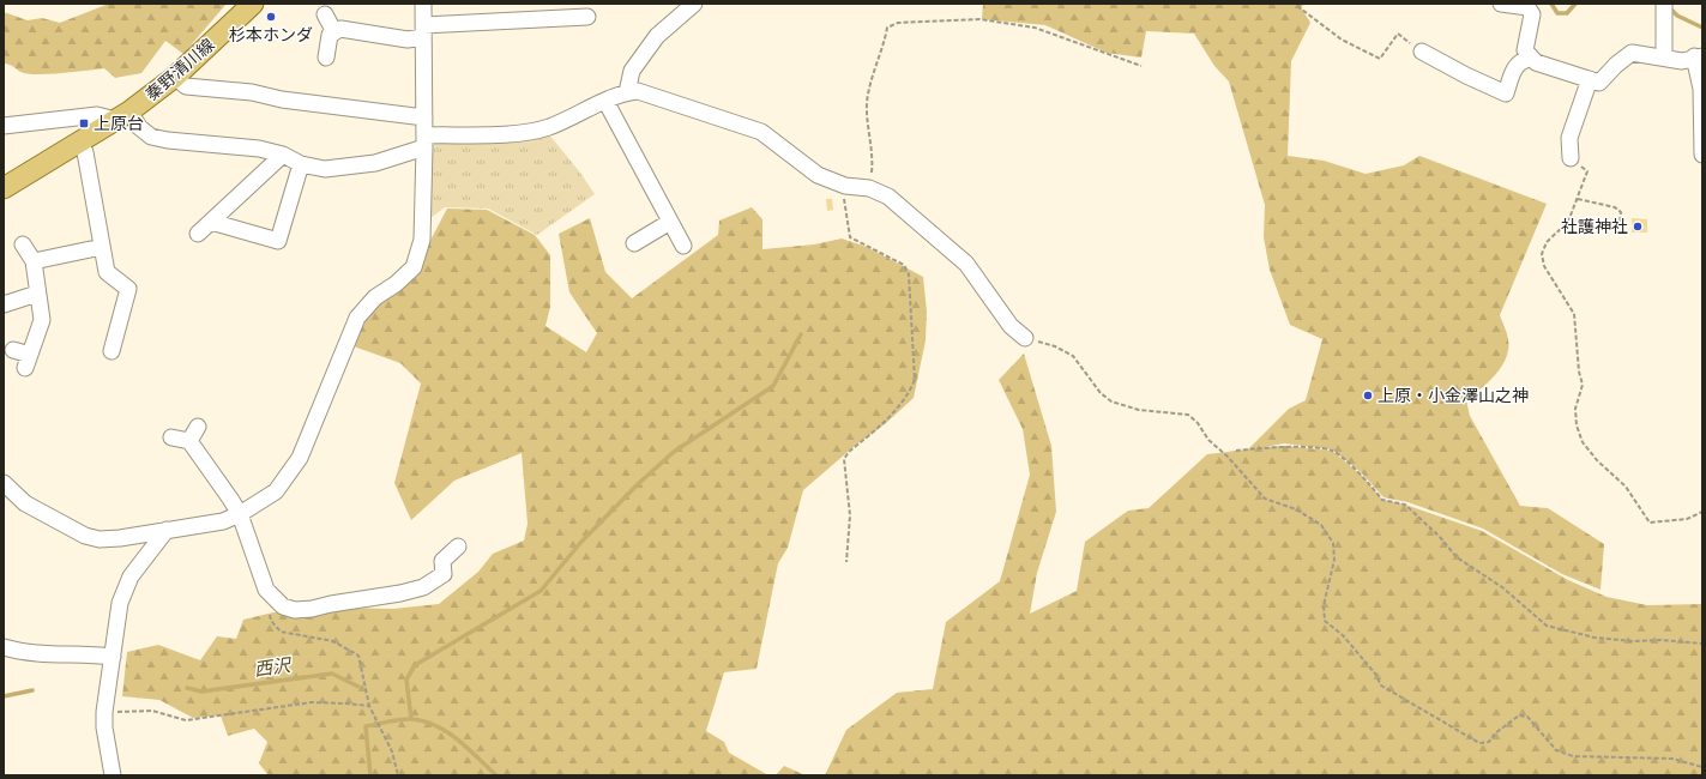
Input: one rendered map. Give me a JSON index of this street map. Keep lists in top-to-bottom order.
{
  "streets": {
    "main road": ["秦野清川線"]
  },
  "water": ["西沢"],
  "places": {
    "other": ["杉本ホンダ", "社護神社", "上原・小金澤山之神"],
    "transit": ["上原台"]
  }
}
